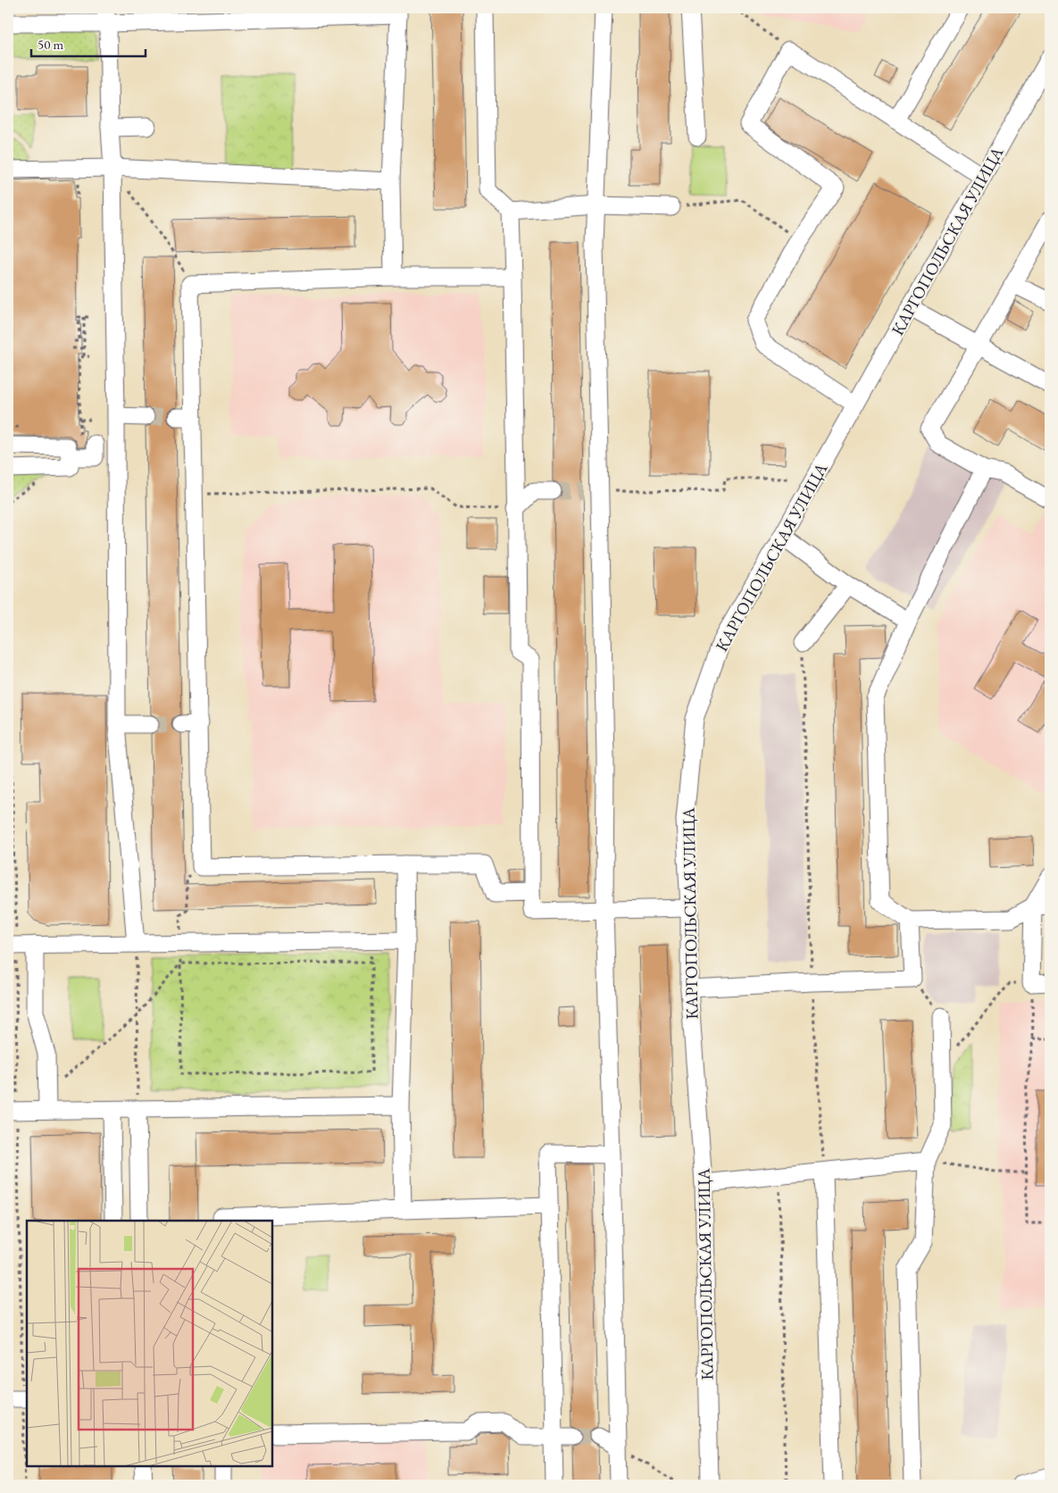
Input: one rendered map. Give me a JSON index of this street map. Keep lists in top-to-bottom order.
{
  "streets": {
    "street": ["КАРГОПОЛЬСКАЯ УЛИЦА"]
  },
  "scale_bar": "50 m"
}
